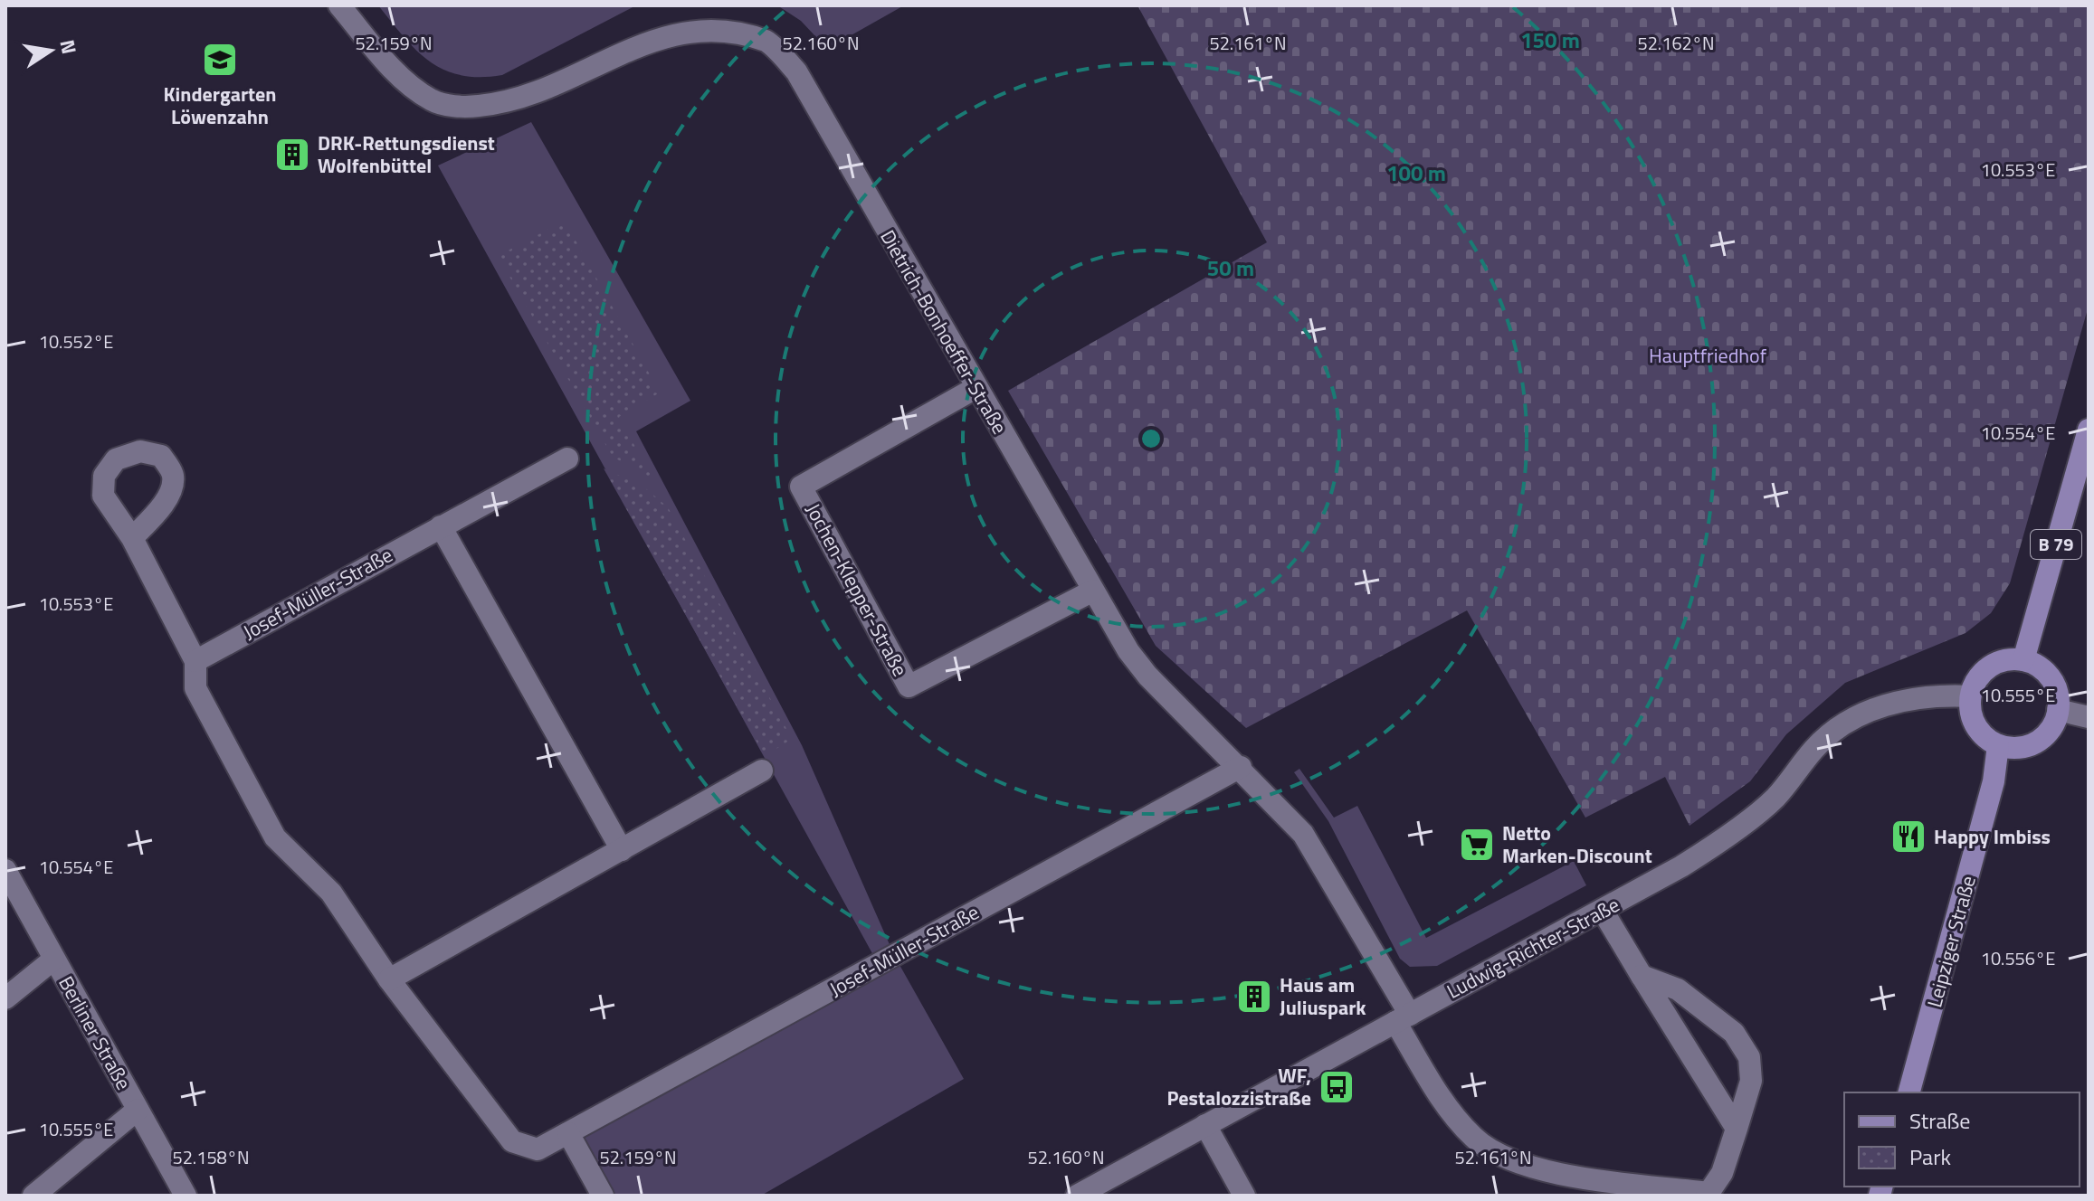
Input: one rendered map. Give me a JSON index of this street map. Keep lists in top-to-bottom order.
{
  "streets": {
    "main road": ["B 79", "Leipziger Straße"],
    "street": [
      "Dietrich-Bonhoeffer-Straße",
      "Jochen-Klepper-Straße",
      "Josef-Müller-Straße",
      "Ludwig-Richter-Straße",
      "Berliner Straße"
    ]
  },
  "crossings": [
    ["Dietrich-Bonhoeffer-Straße", "Jochen-Klepper-Straße"],
    ["Dietrich-Bonhoeffer-Straße", "Josef-Müller-Straße"],
    ["Dietrich-Bonhoeffer-Straße", "Ludwig-Richter-Straße"],
    ["B 79", "Leipziger Straße"],
    ["B 79", "Ludwig-Richter-Straße"],
    ["Leipziger Straße", "Ludwig-Richter-Straße"]
  ],
  "parks": ["Hauptfriedhof"],
  "places": {
    "school or university": ["Kindergarten Löwenzahn"],
    "building": ["DRK-Rettungsdienst Wolfenbüttel", "Haus am Juliuspark"],
    "restaurant": ["Happy Imbiss"],
    "supermarket": ["Netto Marken-Discount"],
    "bus stop": ["WF, Pestalozzistraße"]
  },
  "legend": ["Straße", "Park"],
  "north": "right",
  "coordinates": [
    "52.159°N",
    "52.160°N",
    "52.161°N",
    "52.162°N",
    "10.553°E",
    "10.552°E",
    "10.554°E",
    "10.555°E",
    "10.556°E",
    "52.158°N"
  ],
  "rings": ["150 m", "100 m", "50 m"]
}
